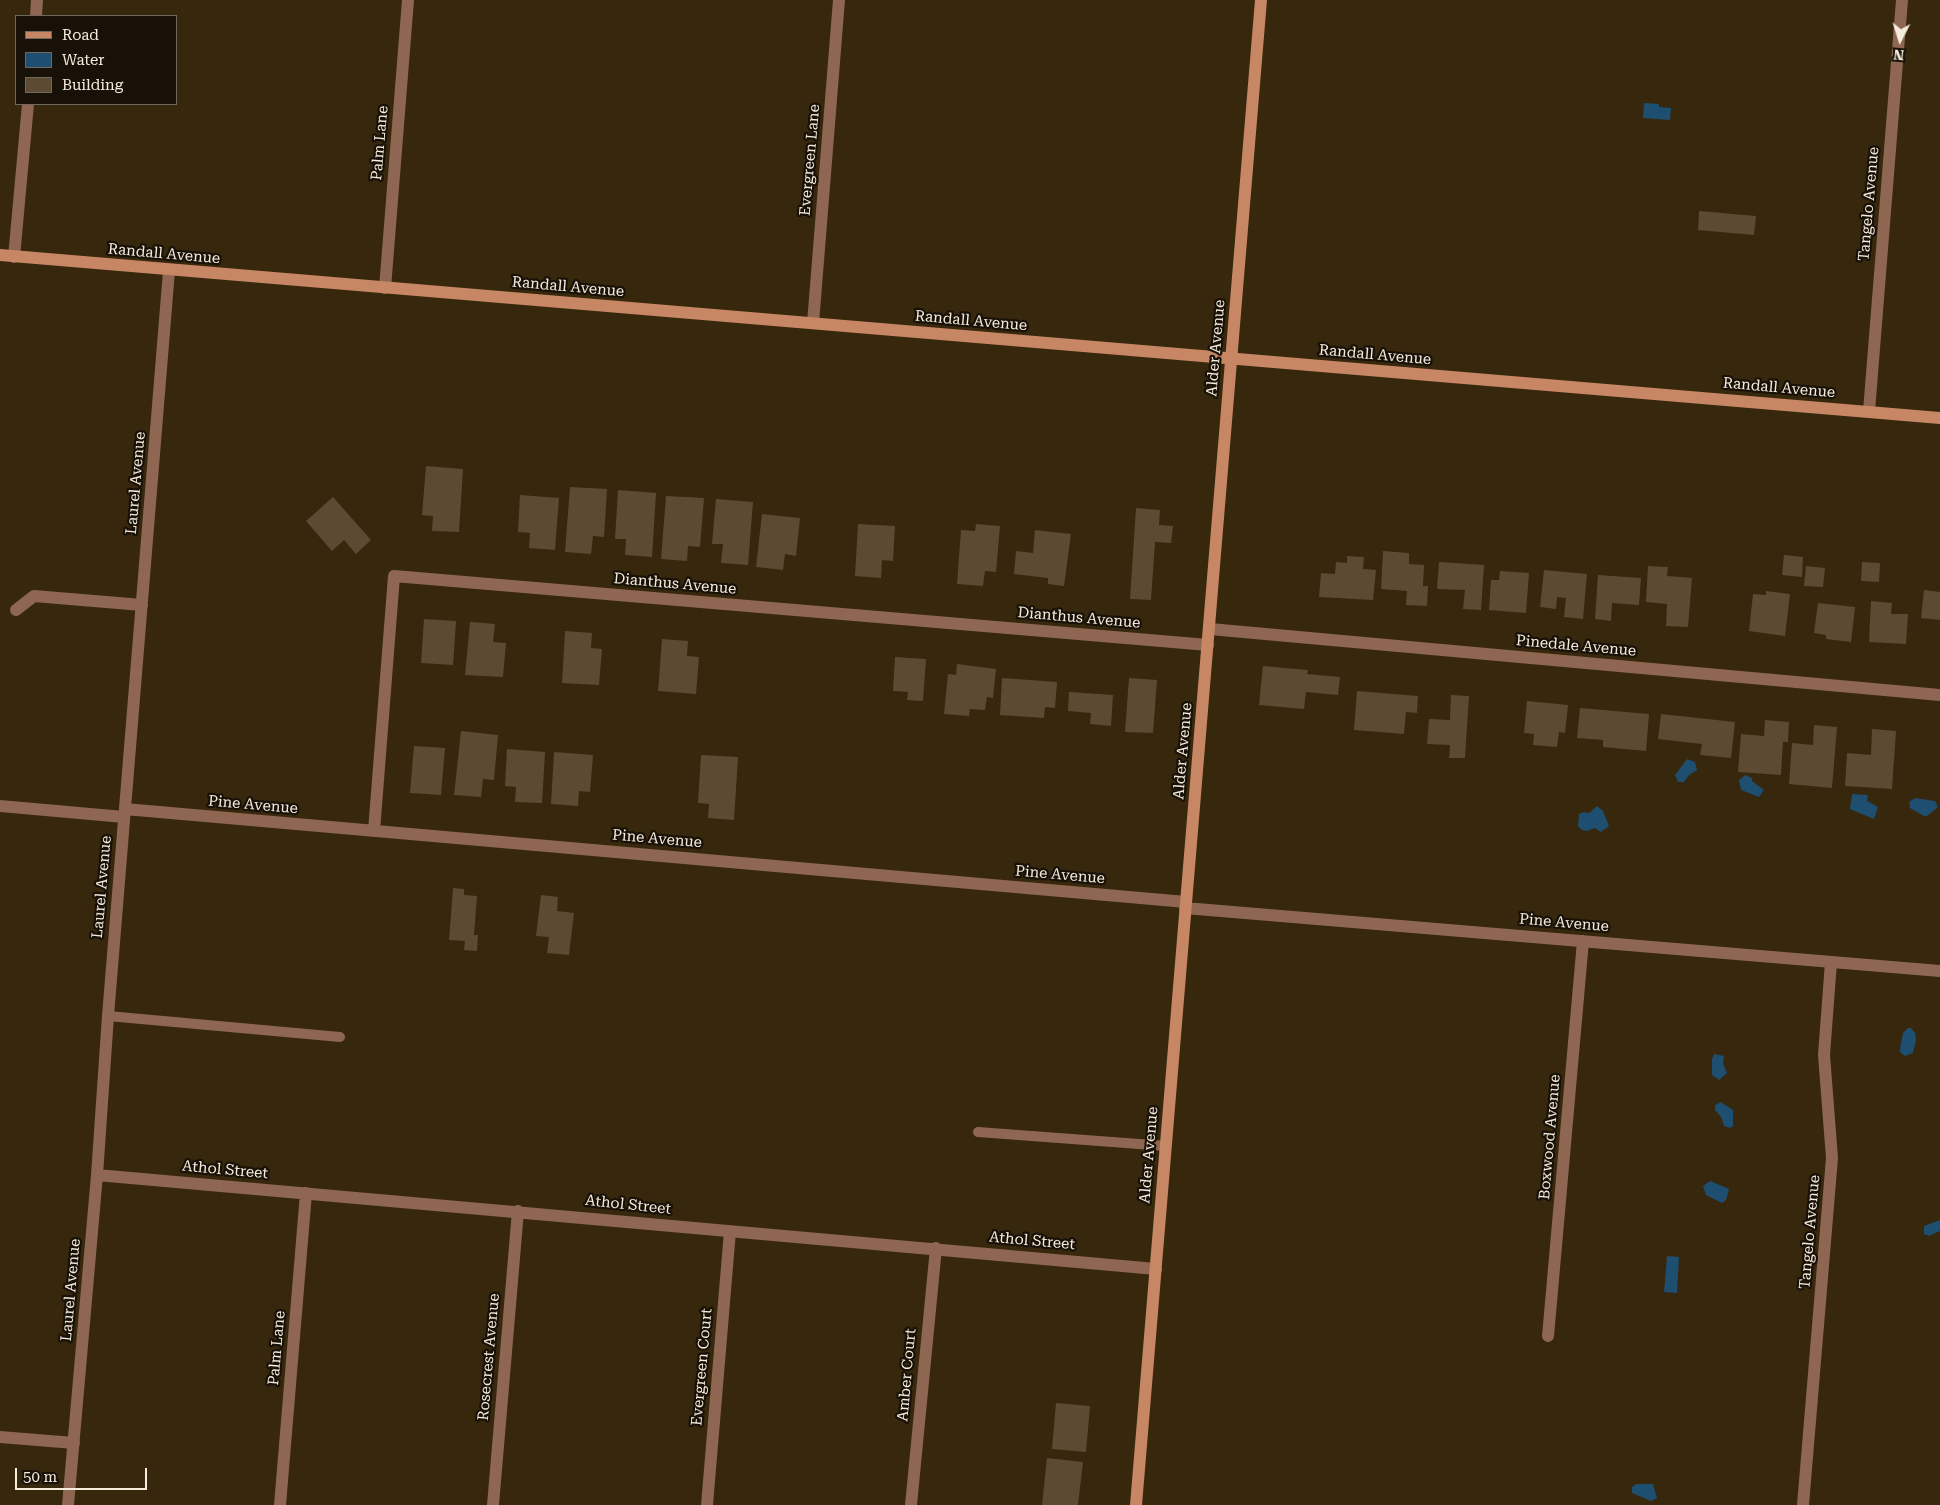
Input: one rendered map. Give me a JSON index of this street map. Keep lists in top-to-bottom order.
{
  "streets": {
    "street": [
      "Palm Lane",
      "Evergreen Lane",
      "Tangelo Avenue",
      "Randall Avenue",
      "Alder Avenue",
      "Laurel Avenue",
      "Dianthus Avenue",
      "Pinedale Avenue",
      "Pine Avenue",
      "Boxwood Avenue",
      "Athol Street",
      "Rosecrest Avenue",
      "Evergreen Court",
      "Amber Court"
    ]
  },
  "crossings": [
    ["Palm Lane", "Randall Avenue"],
    ["Palm Lane", "Athol Street"],
    ["Evergreen Lane", "Randall Avenue"],
    ["Tangelo Avenue", "Randall Avenue"],
    ["Tangelo Avenue", "Pine Avenue"],
    ["Randall Avenue", "Alder Avenue"],
    ["Randall Avenue", "Laurel Avenue"],
    ["Alder Avenue", "Dianthus Avenue"],
    ["Alder Avenue", "Pinedale Avenue"],
    ["Alder Avenue", "Pine Avenue"],
    ["Alder Avenue", "Athol Street"],
    ["Laurel Avenue", "Pine Avenue"],
    ["Laurel Avenue", "Athol Street"],
    ["Dianthus Avenue", "Pine Avenue"],
    ["Pine Avenue", "Boxwood Avenue"],
    ["Athol Street", "Rosecrest Avenue"],
    ["Athol Street", "Evergreen Court"],
    ["Athol Street", "Amber Court"]
  ],
  "legend": ["Road", "Water", "Building"],
  "scale_bar": "50 m",
  "north": "bottom"
}
